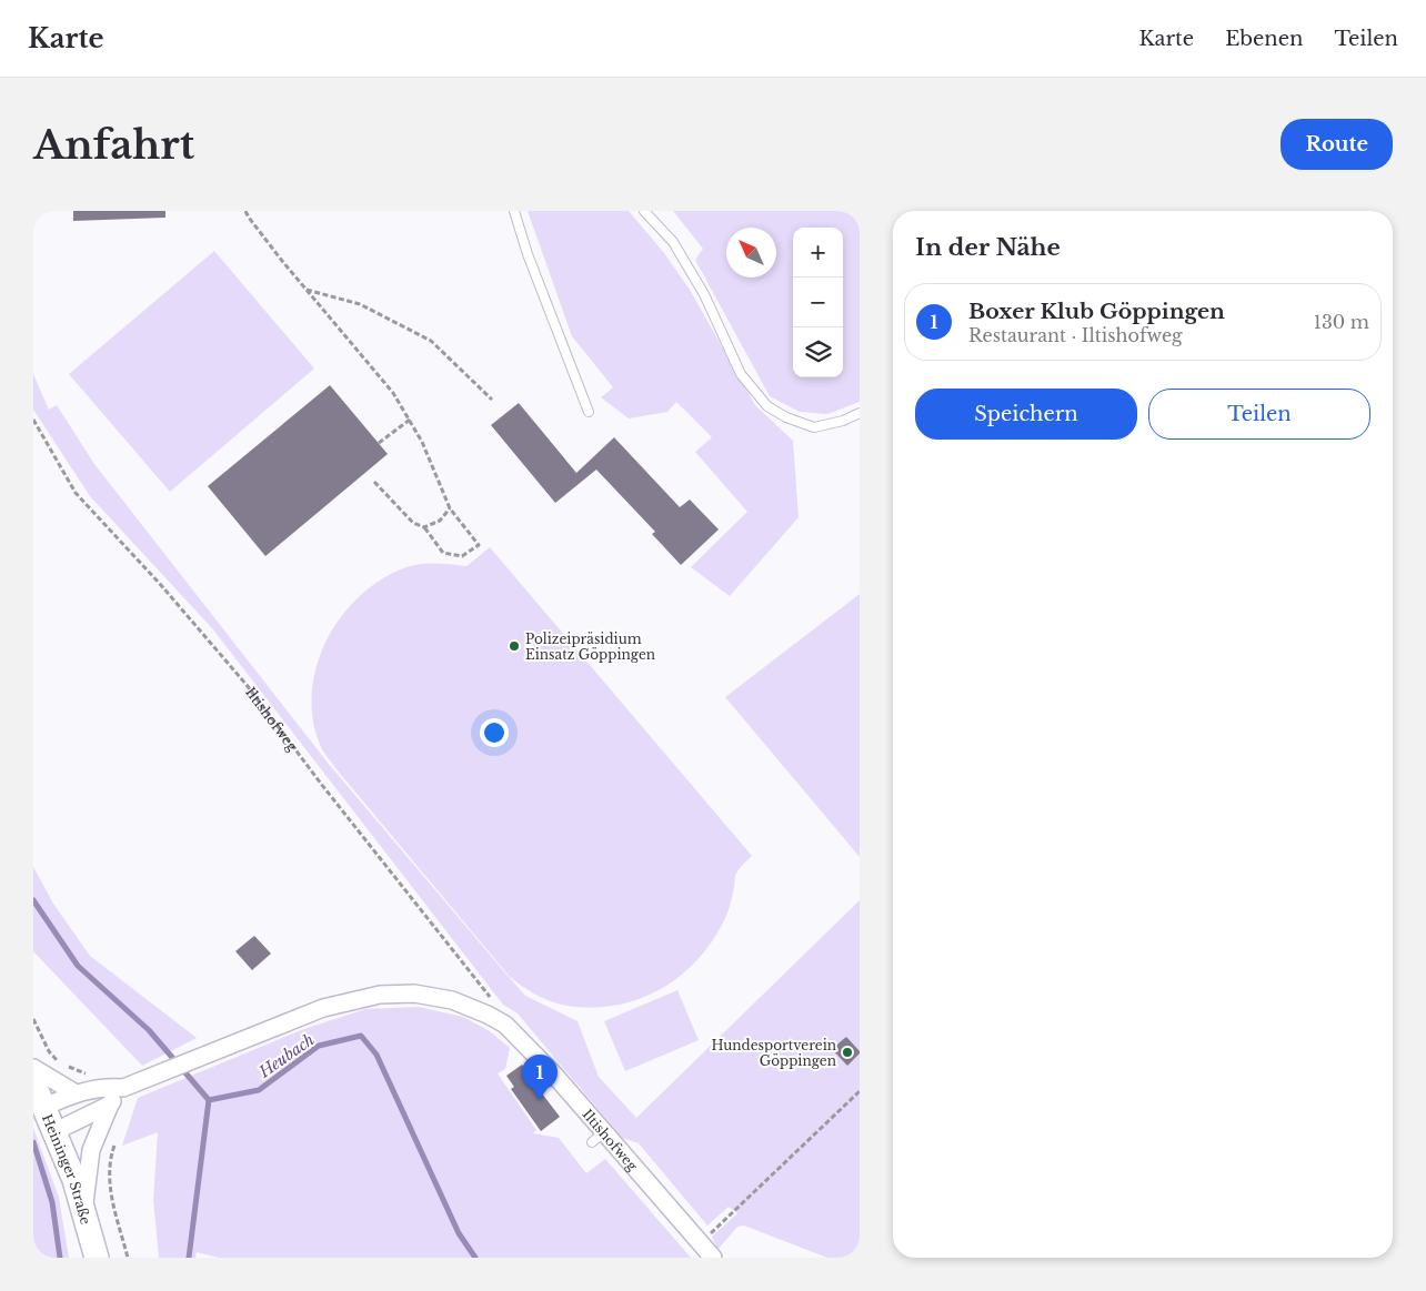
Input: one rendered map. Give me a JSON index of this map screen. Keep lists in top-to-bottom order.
{
  "streets": {
    "main road": ["Heininger Straße"],
    "street": ["Iltishofweg"]
  },
  "crossings": [
    ["Iltishofweg", "Heininger Straße"]
  ],
  "water": ["Heubach"],
  "places": ["Polizeipräsidium Einsatz Göppingen", "Hundesportverein Göppingen"],
  "north": "top left",
  "page": {
    "header": "Karte",
    "nav": ["Karte", "Ebenen", "Teilen"],
    "buttons": [
      "Route",
      ["Speichern", "Teilen"]
    ],
    "title": "Anfahrt",
    "heading": "In der Nähe",
    "map_buttons": ["+", "−"],
    "list": [
      {
        "mark": "1",
        "name": "Boxer Klub Göppingen",
        "note": "Restaurant · Iltishofweg",
        "value": "130 m"
      }
    ],
    "pins": "1"
  }
}
